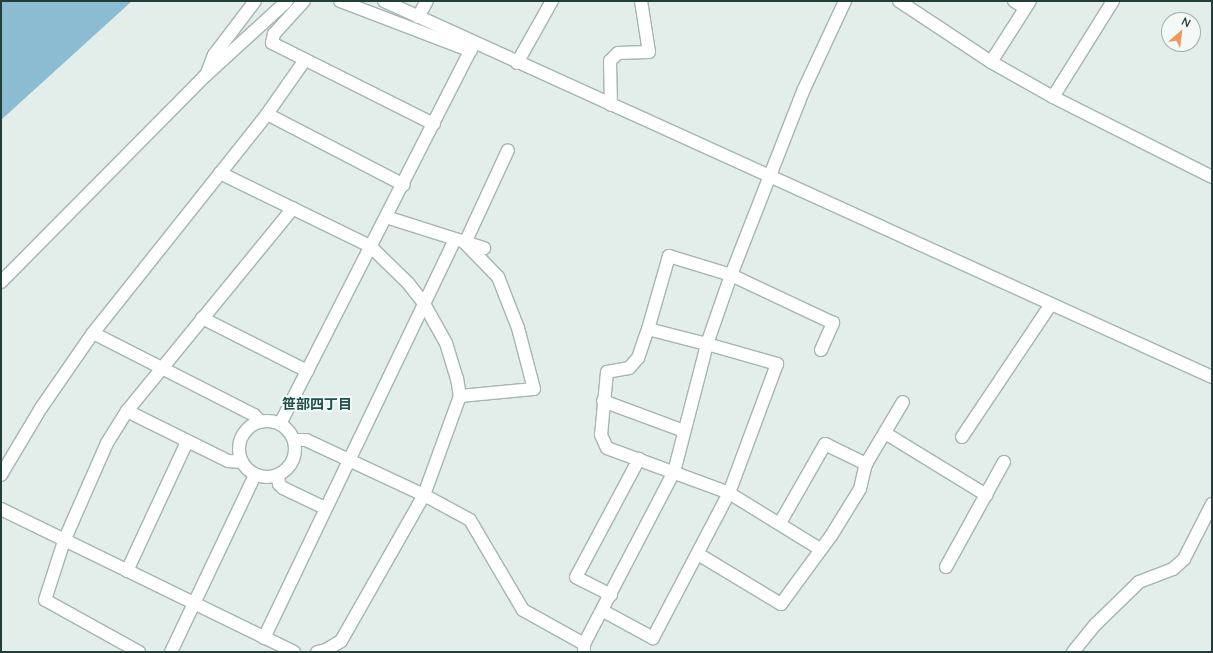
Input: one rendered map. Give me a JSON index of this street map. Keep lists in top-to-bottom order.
{
  "districts": ["笹部四丁目"],
  "north": "top right"
}
